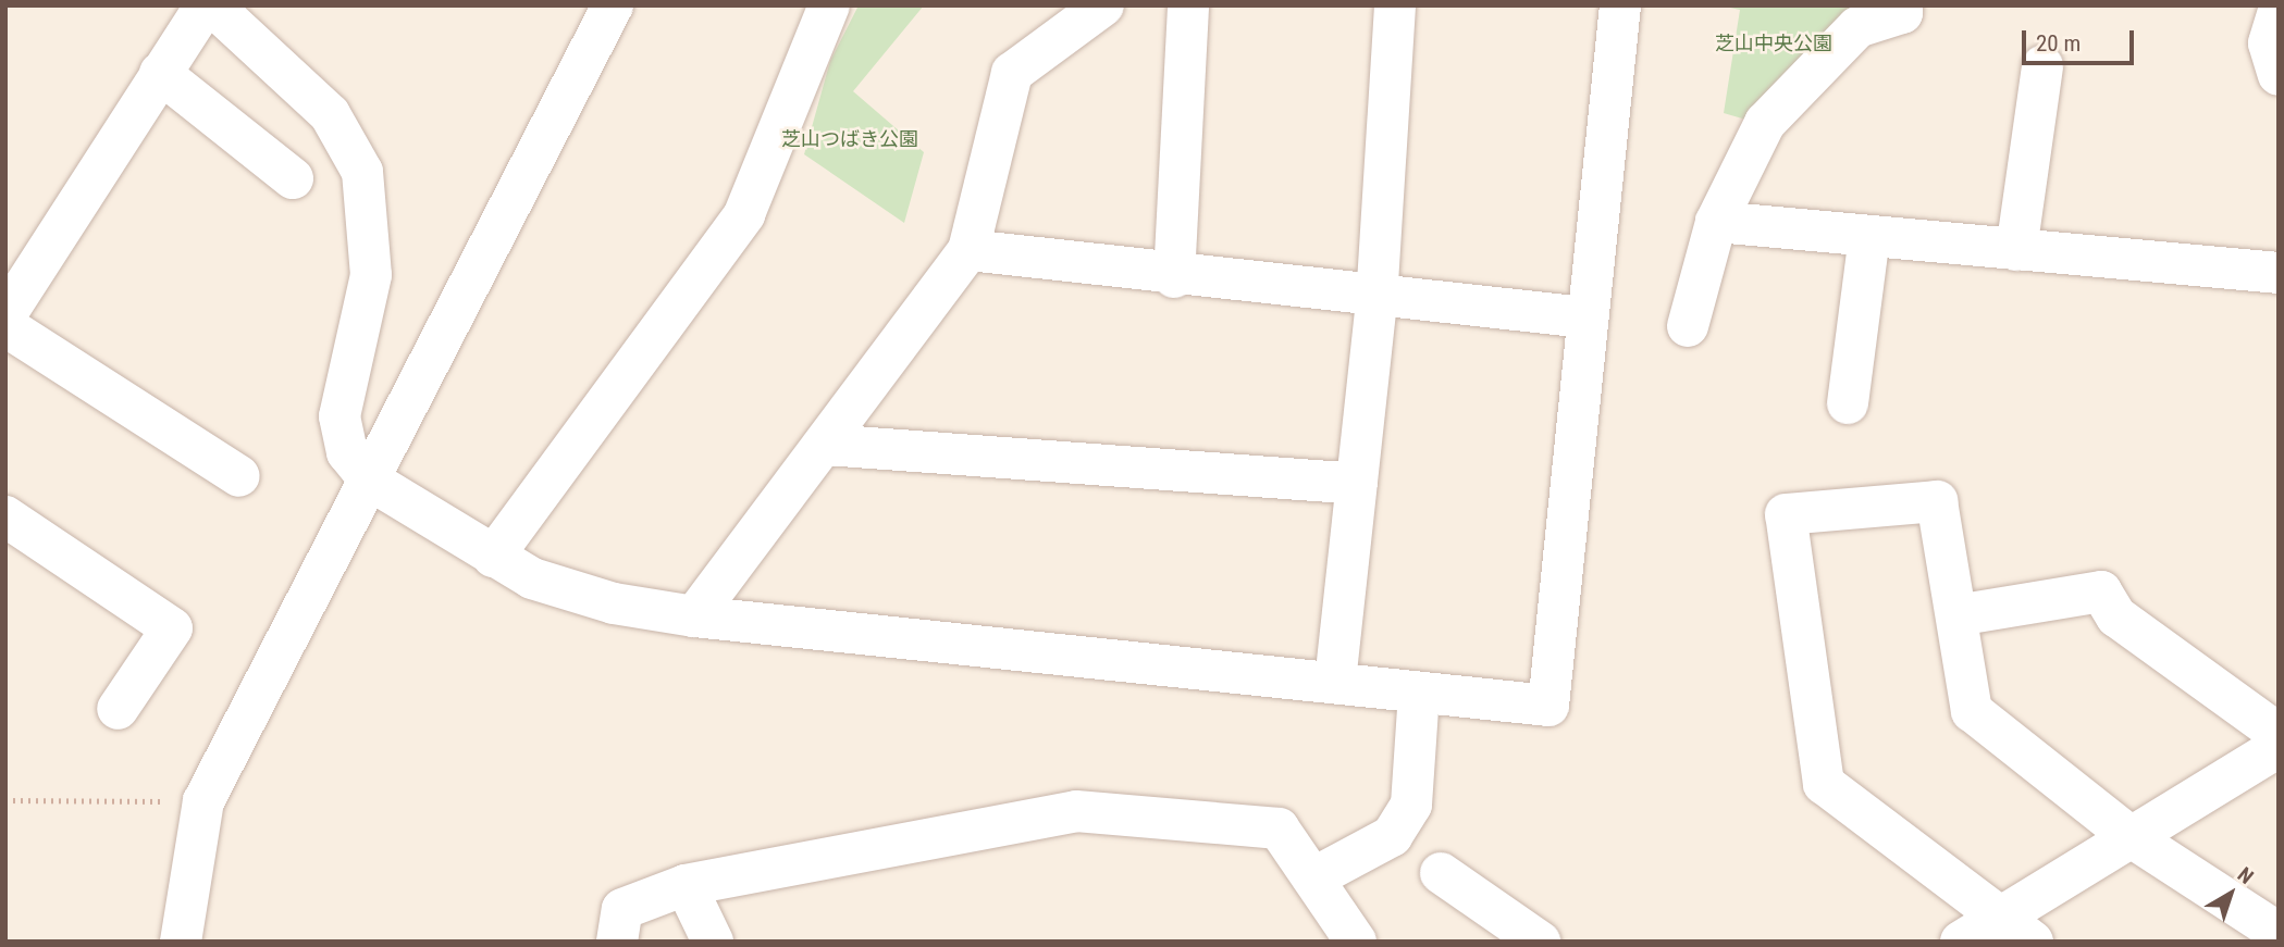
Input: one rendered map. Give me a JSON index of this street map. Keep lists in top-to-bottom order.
{
  "parks": ["芝山中央公園", "芝山つばき公園"],
  "scale_bar": "20 m",
  "north": "top right"
}
